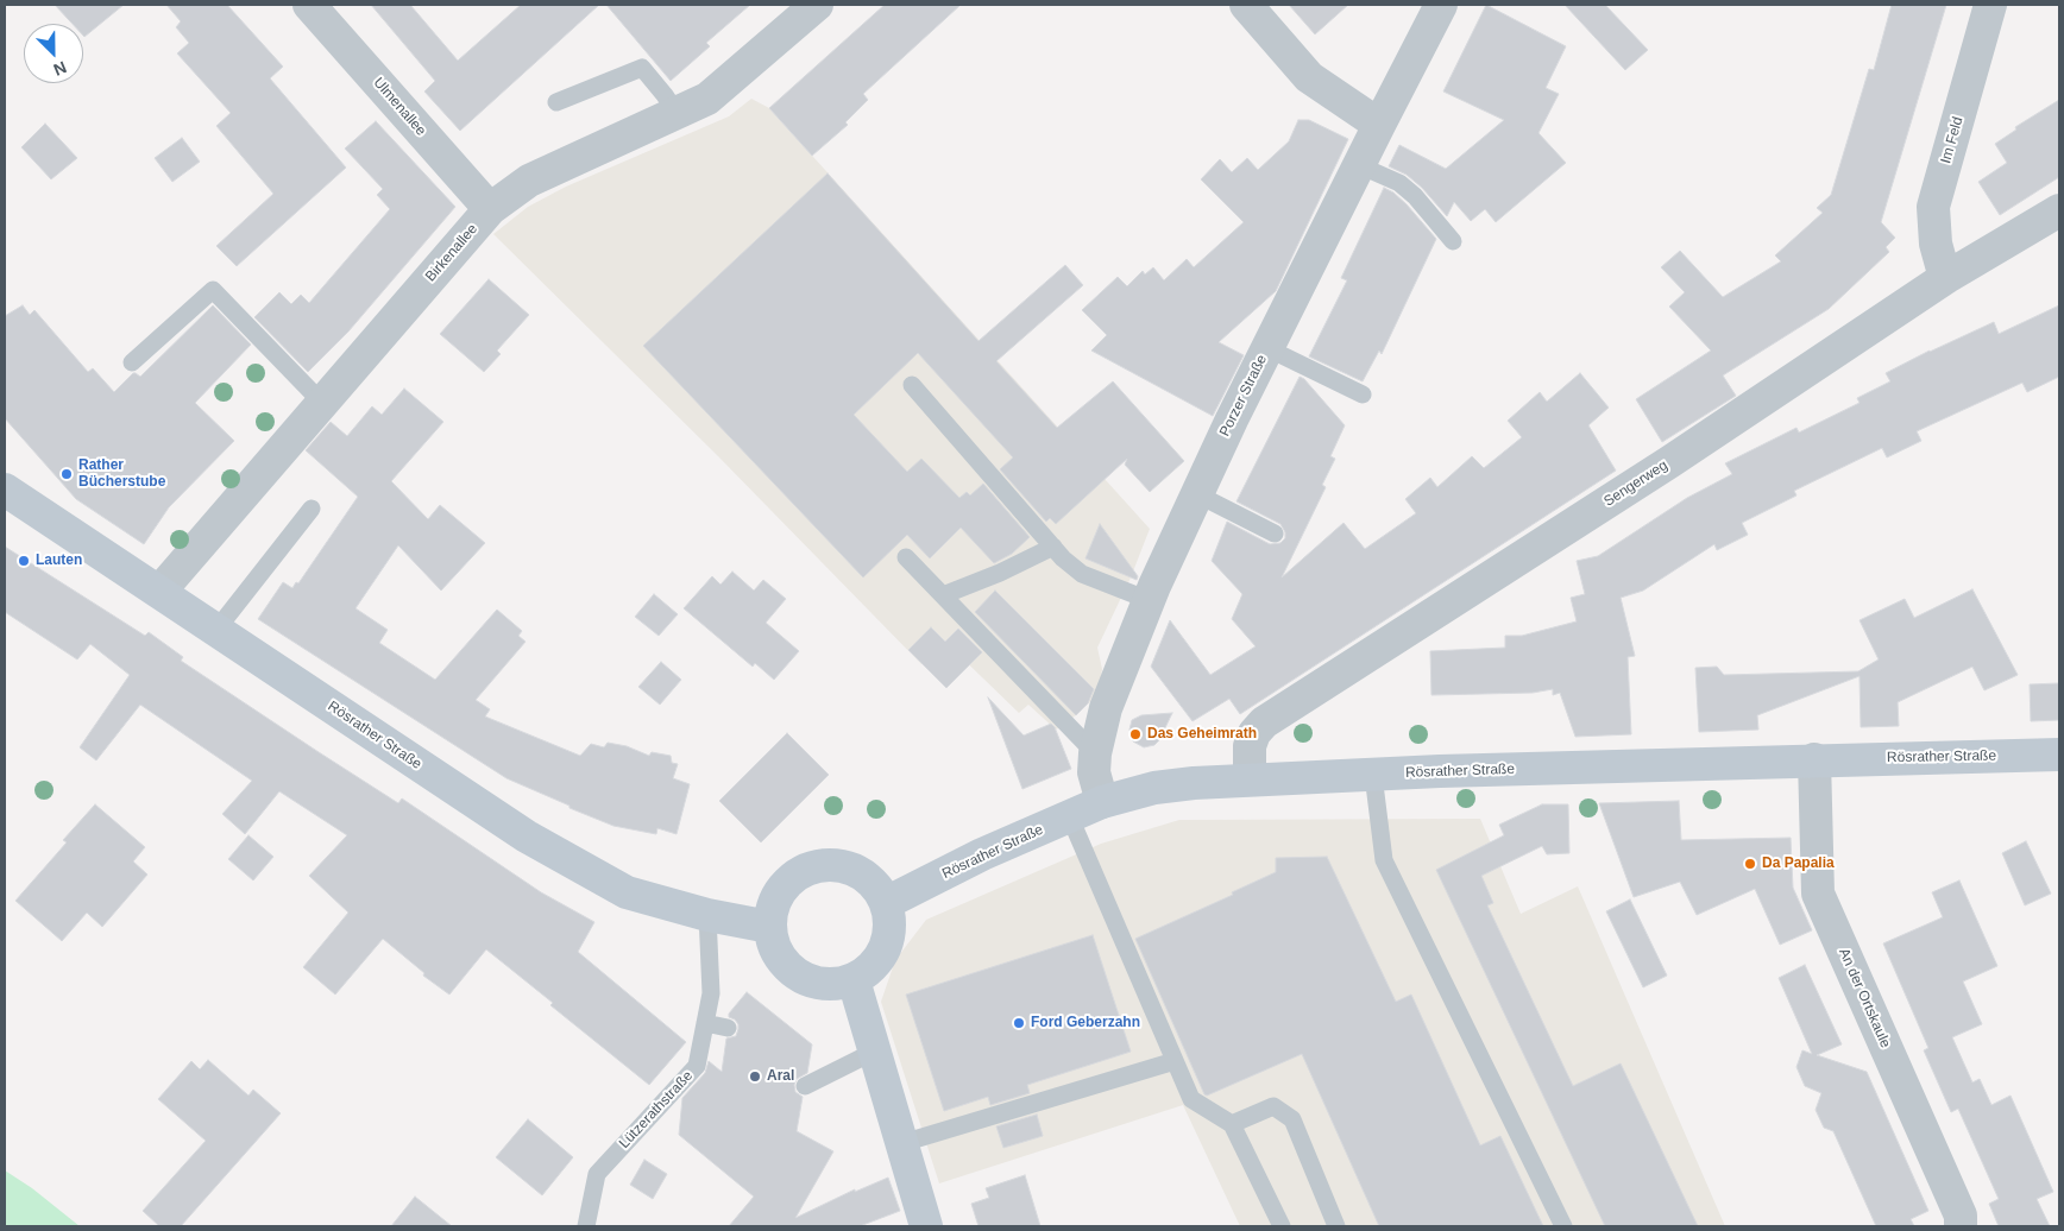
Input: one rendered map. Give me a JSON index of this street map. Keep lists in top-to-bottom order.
{
  "streets": {
    "main road": ["Rösrather Straße"],
    "street": [
      "Ulmenallee",
      "Im Feld",
      "Birkenallee",
      "Porzer Straße",
      "Sengerweg",
      "An der Ortskaule"
    ],
    "lane": ["Lützerathstraße"]
  },
  "crossings": [
    ["Ulmenallee", "Birkenallee"],
    ["Im Feld", "Sengerweg"],
    ["Birkenallee", "Rösrather Straße"],
    ["Porzer Straße", "Rösrather Straße"],
    ["Sengerweg", "Rösrather Straße"],
    ["Rösrather Straße", "An der Ortskaule"],
    ["Rösrather Straße", "Lützerathstraße"]
  ],
  "places": [
    "Rather Bücherstube",
    "Lauten",
    "Das Geheimrath",
    "Da Papalia",
    "Ford Geberzahn",
    "Aral"
  ],
  "north": "bottom right"
}
